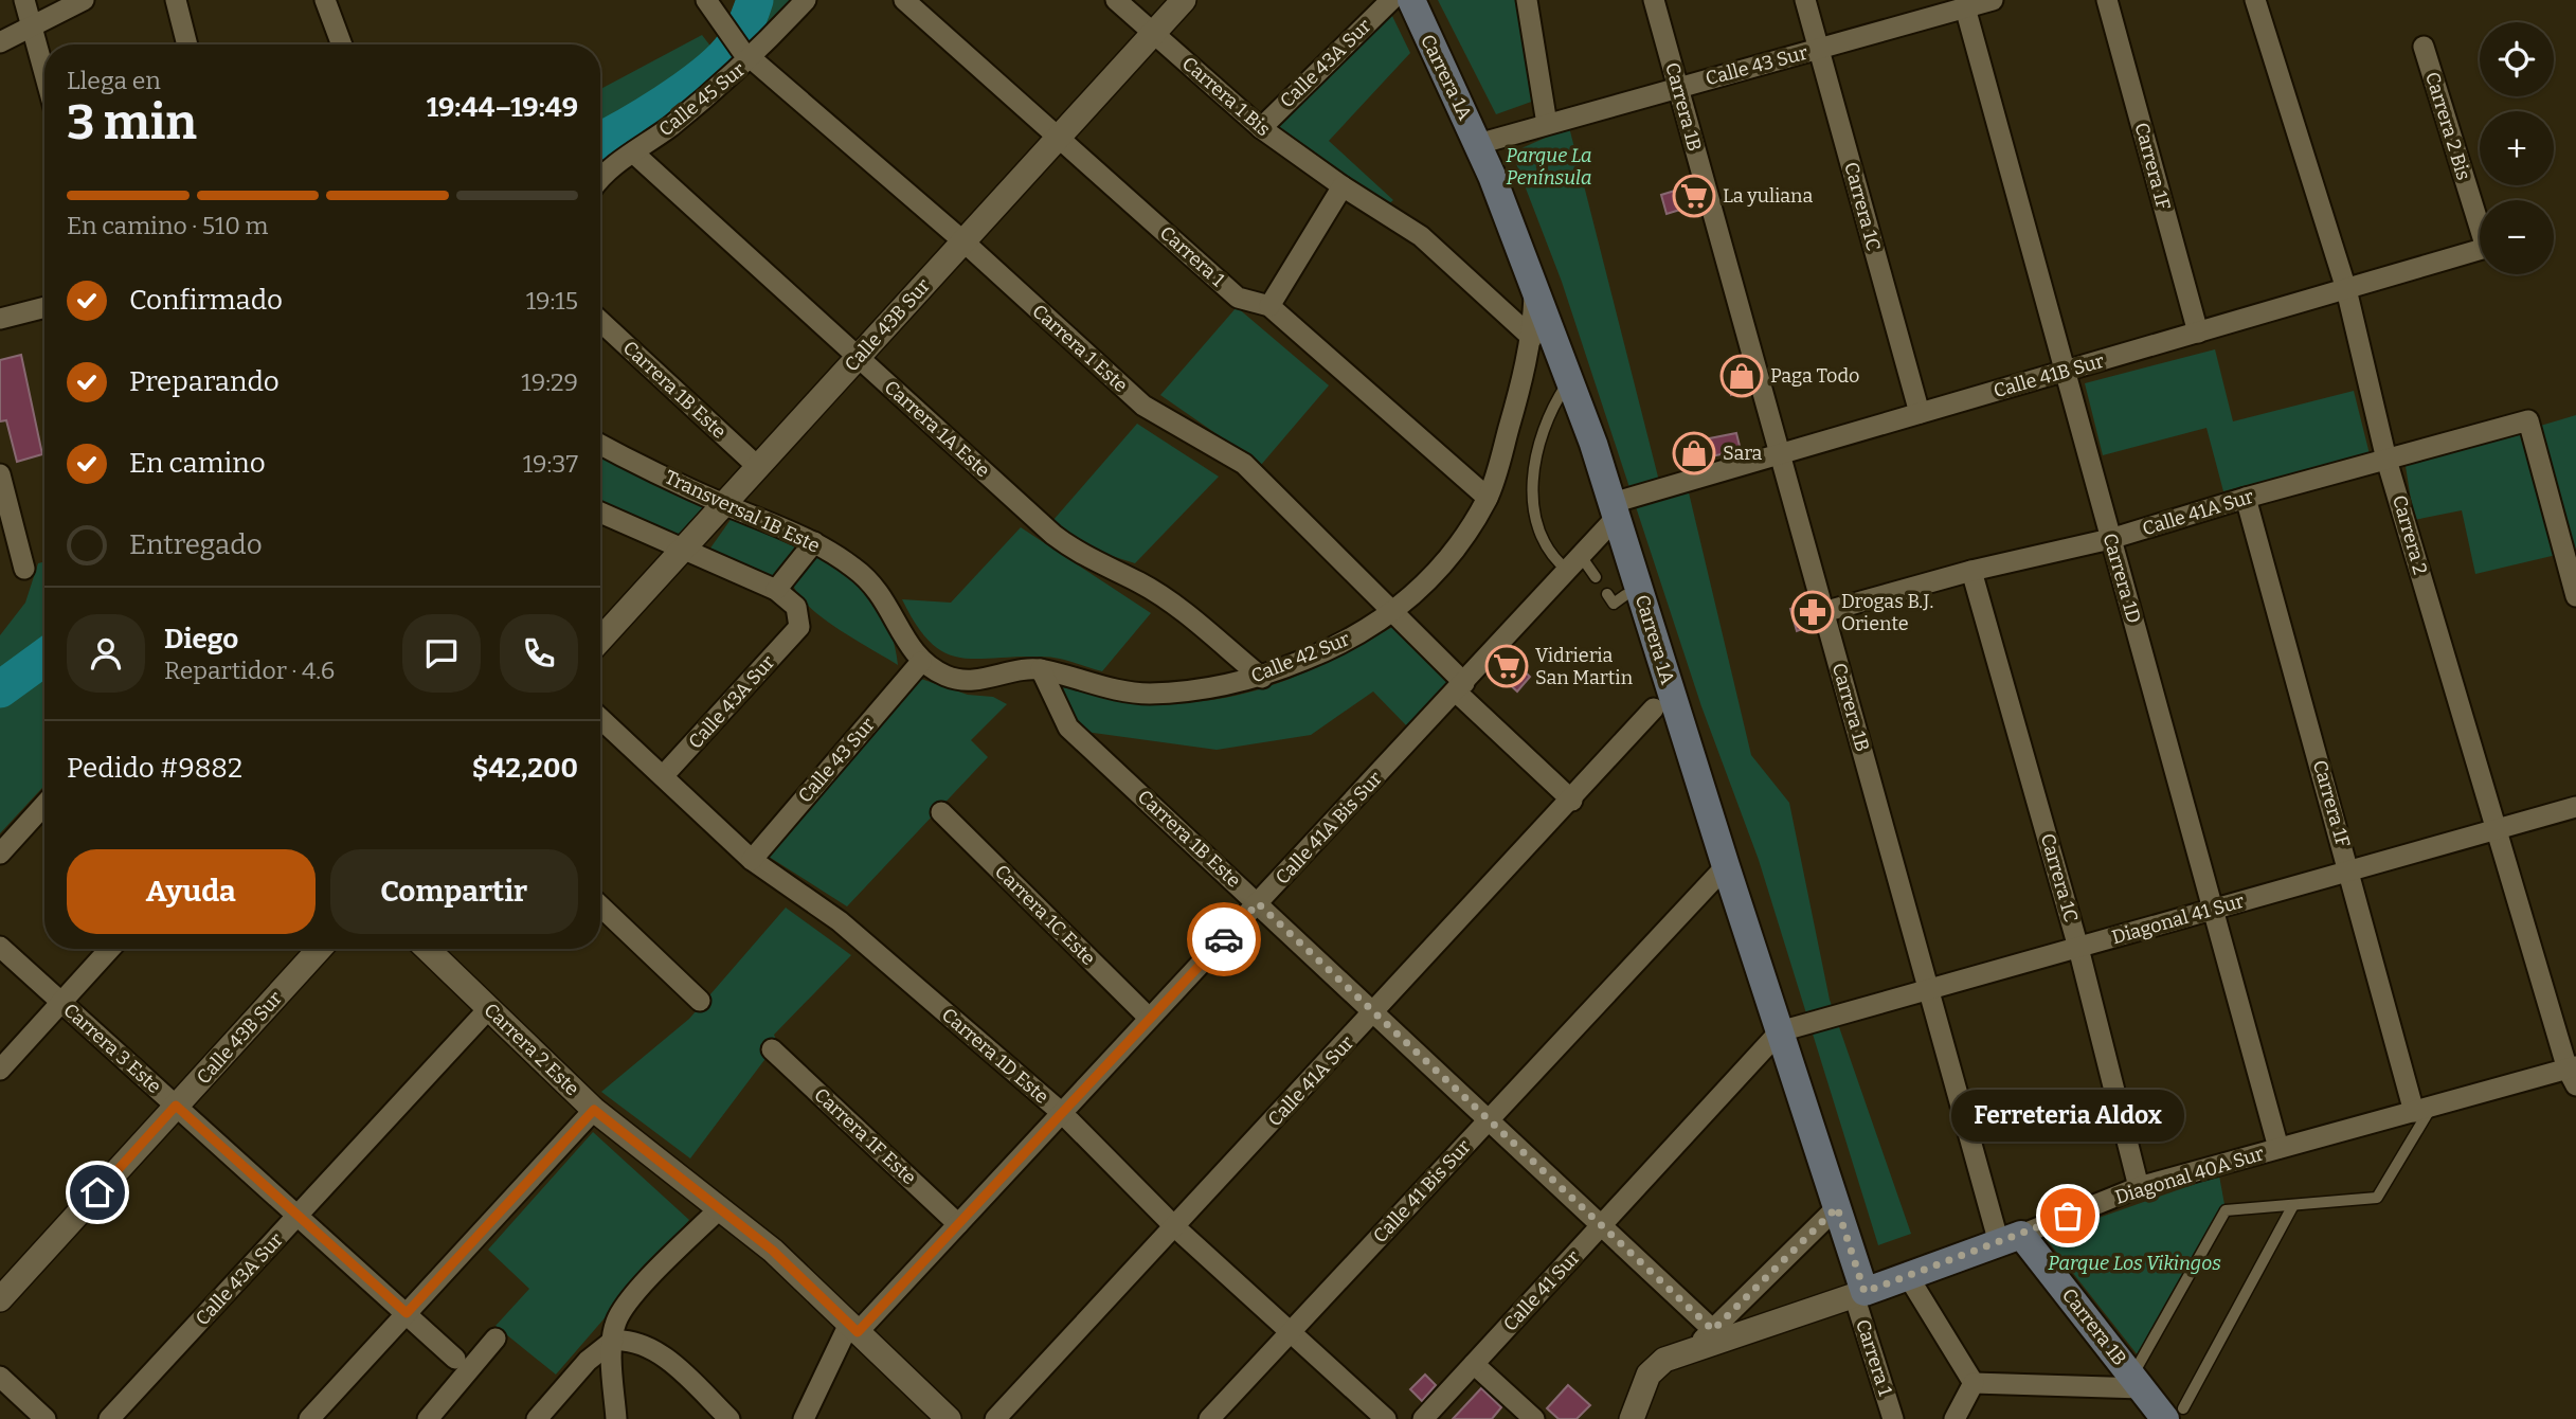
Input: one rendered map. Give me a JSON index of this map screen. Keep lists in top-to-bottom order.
{
  "streets": {
    "main road": ["Carrera 1A", "Carrera 1B", "Diagonal 40A Sur"],
    "street": [
      "Calle 43A Sur",
      "Calle 43 Sur",
      "Carrera 1 Bis",
      "Calle 45 Sur",
      "Carrera 2 Bis",
      "Carrera 1F",
      "Carrera 1C",
      "Carrera 1",
      "Calle 43B Sur",
      "Carrera 1 Este",
      "Calle 41B Sur",
      "Carrera 1B Este",
      "Carrera 1A Este",
      "Transversal 1B Este",
      "Calle 41A Sur",
      "Carrera 2",
      "Carrera 1D",
      "Calle 42 Sur",
      "Calle 41A Bis Sur",
      "Carrera 1C Este",
      "Diagonal 41 Sur",
      "Carrera 3 Este",
      "Carrera 2 Este",
      "Carrera 1D Este",
      "Carrera 1F Este",
      "Calle 41 Bis Sur",
      "Calle 41 Sur"
    ]
  },
  "crossings": [
    ["Calle 43A Sur", "Carrera 1 Bis"],
    ["Calle 43A Sur", "Carrera 3 Este"],
    ["Calle 43A Sur", "Carrera 2 Este"],
    ["Calle 43A Sur", "Carrera 1D Este"],
    ["Calle 43 Sur", "Carrera 1A"],
    ["Calle 43 Sur", "Carrera 1B"],
    ["Calle 43 Sur", "Carrera 1C"],
    ["Calle 43 Sur", "Transversal 1B Este"],
    ["Calle 43 Sur", "Carrera 1D"],
    ["Calle 43 Sur", "Carrera 1D Este"],
    ["Carrera 1A", "Carrera 1"],
    ["Carrera 1A", "Calle 41B Sur"],
    ["Carrera 1A", "Calle 42 Sur"],
    ["Carrera 1A", "Calle 41A Bis Sur"],
    ["Carrera 1A", "Diagonal 41 Sur"],
    ["Carrera 1A", "Diagonal 40A Sur"],
    ["Carrera 1A", "Calle 41 Bis Sur"],
    ["Carrera 1A", "Calle 41 Sur"],
    ["Carrera 1 Bis", "Calle 43B Sur"],
    ["Calle 45 Sur", "Carrera 1 Este"],
    ["Calle 45 Sur", "Carrera 1A Este"],
    ["Carrera 1B", "Calle 41B Sur"],
    ["Carrera 1B", "Calle 41A Sur"],
    ["Carrera 1B", "Diagonal 41 Sur"],
    ["Carrera 1B", "Diagonal 40A Sur"],
    ["Carrera 1F", "Calle 41B Sur"],
    ["Carrera 1F", "Calle 41A Sur"],
    ["Carrera 1F", "Diagonal 41 Sur"],
    ["Carrera 1F", "Diagonal 40A Sur"],
    ["Carrera 1C", "Calle 41B Sur"],
    ["Carrera 1C", "Calle 41A Sur"],
    ["Carrera 1C", "Diagonal 41 Sur"],
    ["Carrera 1C", "Diagonal 40A Sur"],
    ["Carrera 1", "Calle 43B Sur"],
    ["Carrera 1", "Calle 42 Sur"],
    ["Carrera 1", "Diagonal 40A Sur"],
    ["Calle 43B Sur", "Carrera 1 Este"],
    ["Calle 43B Sur", "Carrera 1B Este"],
    ["Calle 43B Sur", "Carrera 1A Este"],
    ["Calle 43B Sur", "Transversal 1B Este"],
    ["Calle 43B Sur", "Carrera 3 Este"],
    ["Carrera 1 Este", "Calle 41A Sur"],
    ["Carrera 1 Este", "Calle 42 Sur"],
    ["Carrera 1 Este", "Calle 41A Bis Sur"],
    ["Calle 41B Sur", "Carrera 2"],
    ["Calle 41B Sur", "Carrera 1D"],
    ["Calle 41B Sur", "Calle 41A Bis Sur"],
    ["Carrera 1B Este", "Transversal 1B Este"],
    ["Carrera 1B Este", "Calle 41A Sur"],
    ["Carrera 1B Este", "Calle 41A Bis Sur"],
    ["Carrera 1B Este", "Calle 41 Bis Sur"],
    ["Carrera 1B Este", "Calle 41 Sur"],
    ["Carrera 1A Este", "Calle 42 Sur"],
    ["Transversal 1B Este", "Calle 42 Sur"],
    ["Calle 41A Sur", "Carrera 2"],
    ["Calle 41A Sur", "Carrera 1D"],
    ["Calle 41A Sur", "Carrera 1D Este"],
    ["Carrera 2", "Diagonal 41 Sur"],
    ["Carrera 2", "Diagonal 40A Sur"],
    ["Carrera 1D", "Diagonal 41 Sur"],
    ["Carrera 1D", "Diagonal 40A Sur"],
    ["Calle 41A Bis Sur", "Carrera 1C Este"],
    ["Calle 41A Bis Sur", "Carrera 2 Este"],
    ["Calle 41A Bis Sur", "Carrera 1D Este"],
    ["Calle 41A Bis Sur", "Carrera 1F Este"],
    ["Diagonal 41 Sur", "Calle 41 Sur"],
    ["Carrera 1D Este", "Calle 41 Bis Sur"]
  ],
  "parks": ["Parque La Península", "Parque Los Vikingos"],
  "places": {
    "supermarket": ["La yuliana", "Vidrieria San Martin"],
    "shop": ["Paga Todo", "Sara"],
    "pharmacy": ["Drogas B.J. Oriente"],
    "other": ["Ferreteria Aldox"]
  },
  "page": {
    "map_buttons": ["+", "−"],
    "heading": ["3 min", "Llega en", "19:44–19:49"],
    "panel": [
      "Diego",
      "Repartidor · 4.6",
      "Pedido #9882",
      "$42,200"
    ],
    "bar": "En camino · 510 m",
    "list": [
      ["Confirmado", "19:15"],
      ["Preparando", "19:29"],
      ["En camino", "19:37"],
      "Entregado"
    ],
    "buttons": ["Ayuda", "Compartir"],
    "bubble": "Ferreteria Aldox"
  }
}
